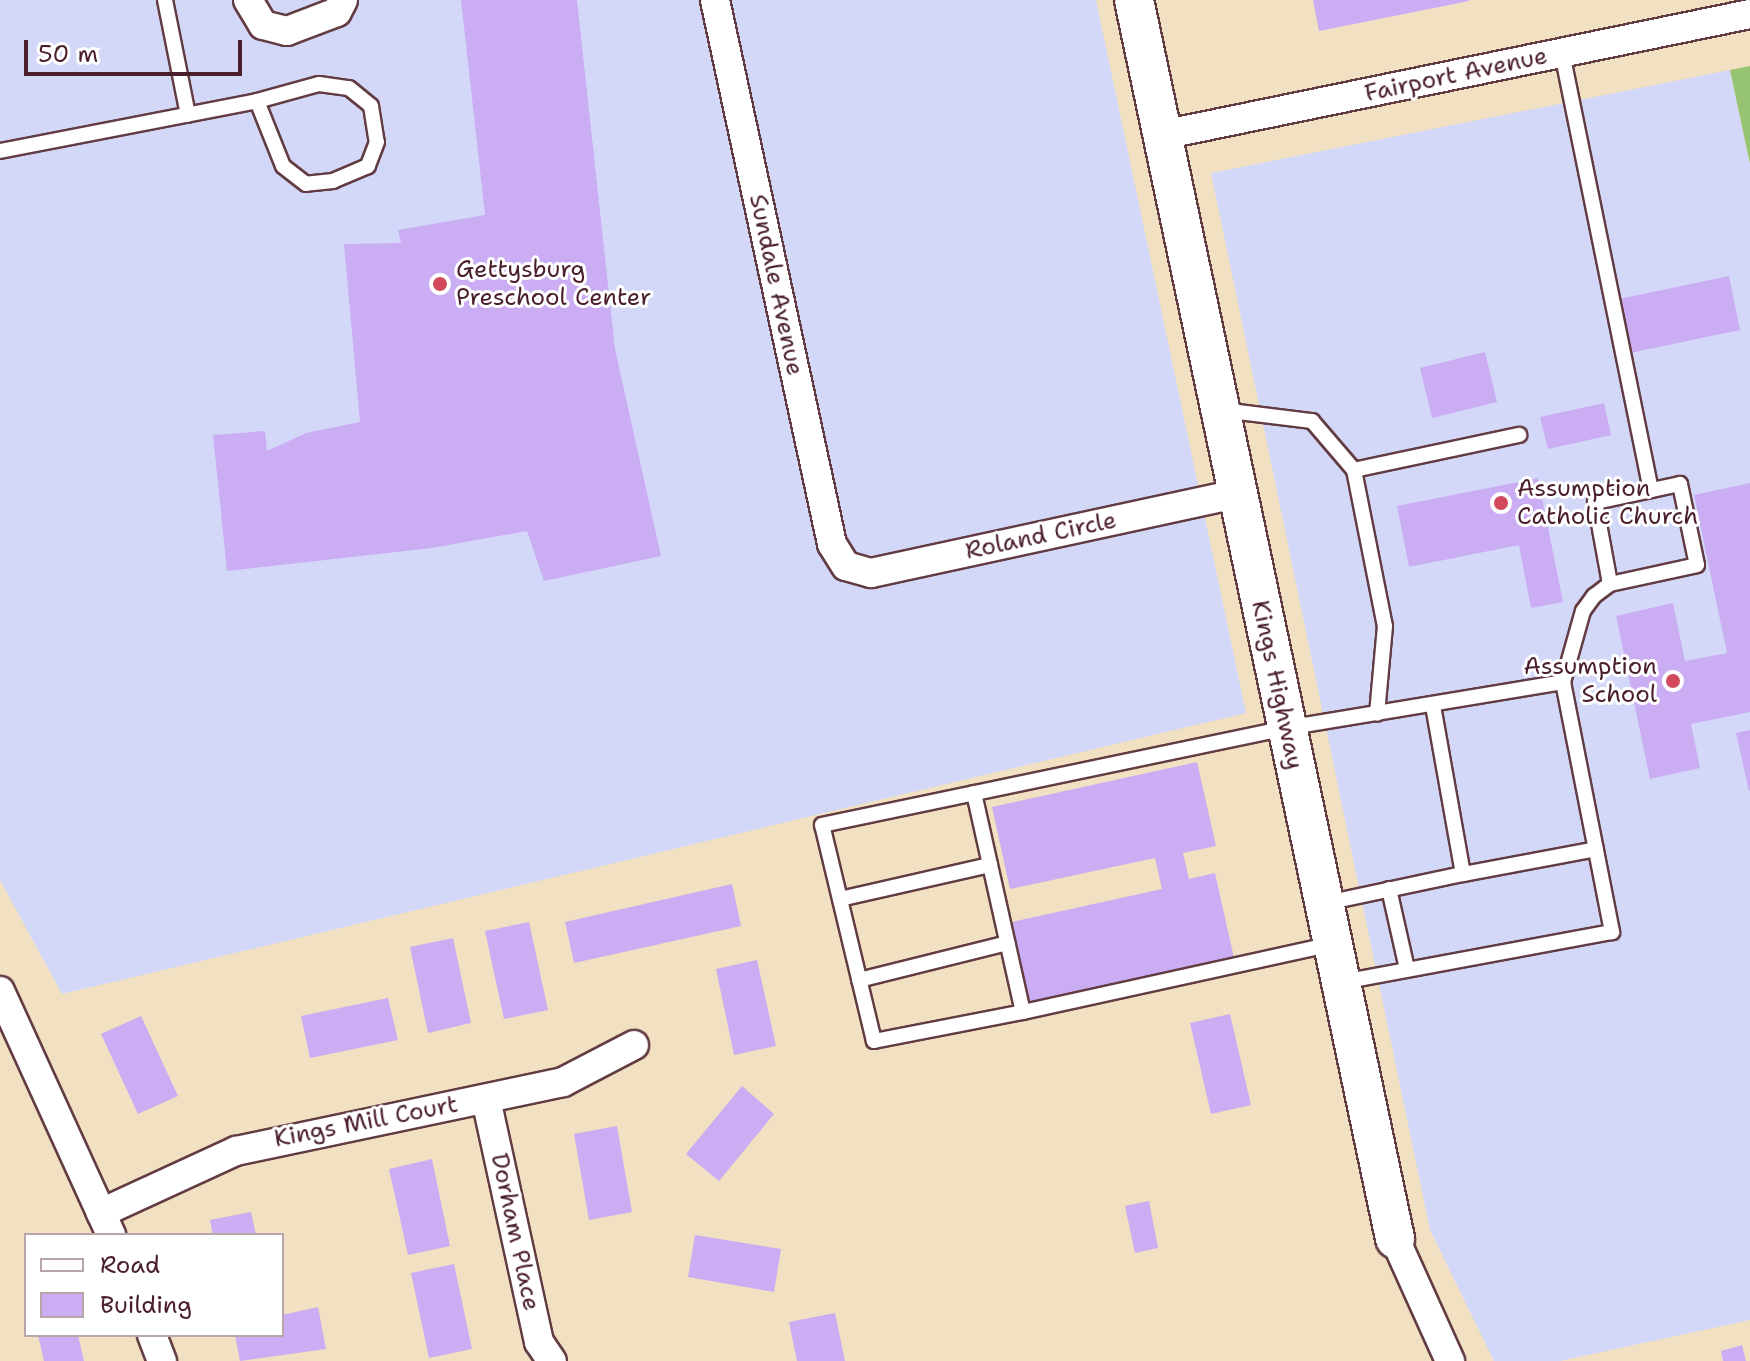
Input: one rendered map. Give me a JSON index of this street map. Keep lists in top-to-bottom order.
{
  "streets": {
    "street": [
      "Fairport Avenue",
      "Sundale Avenue",
      "Roland Circle",
      "Kings Highway",
      "Kings Mill Court",
      "Dorham Place"
    ]
  },
  "crossings": [
    ["Fairport Avenue", "Kings Highway"],
    ["Sundale Avenue", "Roland Circle"],
    ["Roland Circle", "Kings Highway"],
    ["Kings Mill Court", "Dorham Place"]
  ],
  "places": ["Gettysburg Preschool Center", "Assumption Catholic Church", "Assumption School"],
  "legend": ["Road", "Building"],
  "scale_bar": "50 m"
}
